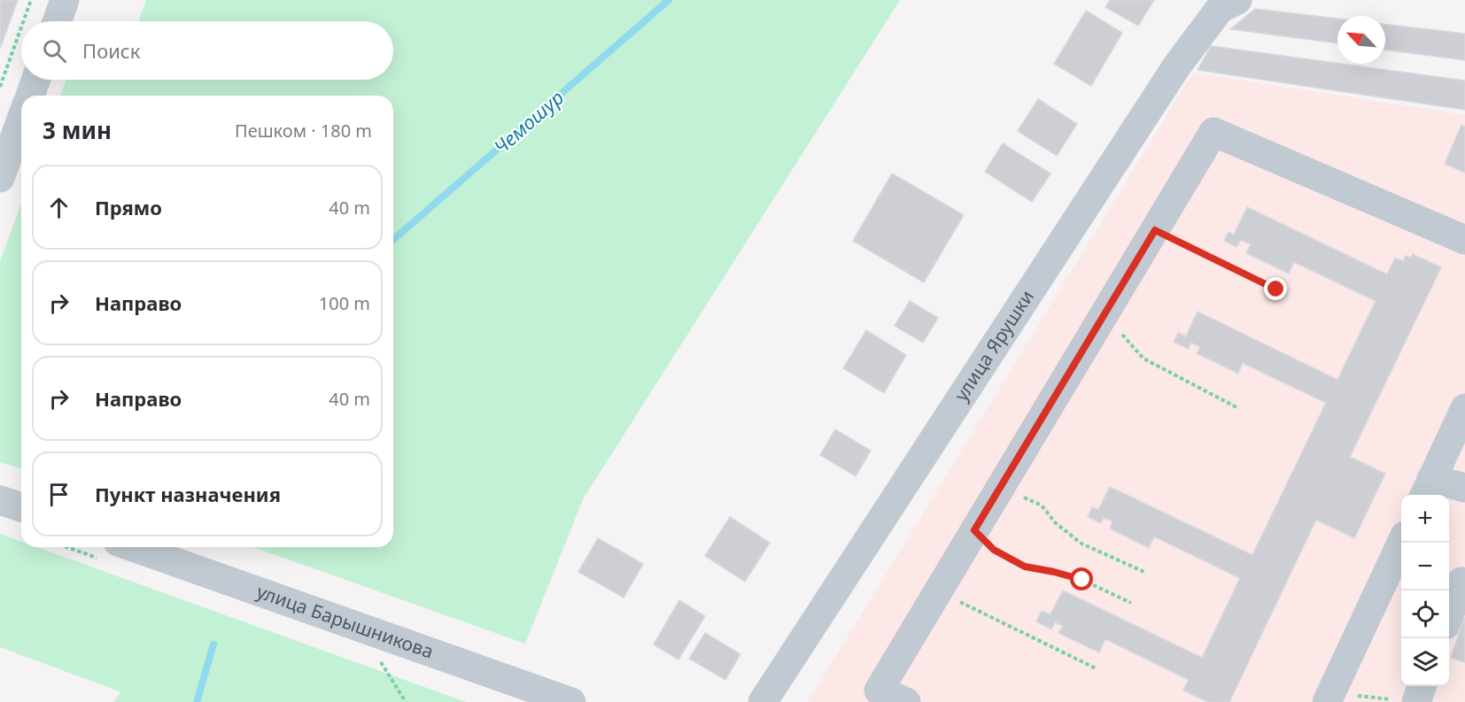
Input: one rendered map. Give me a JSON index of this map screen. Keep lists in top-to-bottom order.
{
  "streets": {
    "street": ["улица Ярушки", "улица Барышникова"]
  },
  "water": ["Чемошур"],
  "north": "top left",
  "page": {
    "search": "Поиск",
    "heading": ["3 мин", "Пешком · 180 m"],
    "list": [
      ["Прямо", "40 m"],
      ["Направо", "100 m"],
      ["Направо", "40 m"],
      "Пункт назначения"
    ],
    "map_buttons": ["+", "−"]
  }
}
